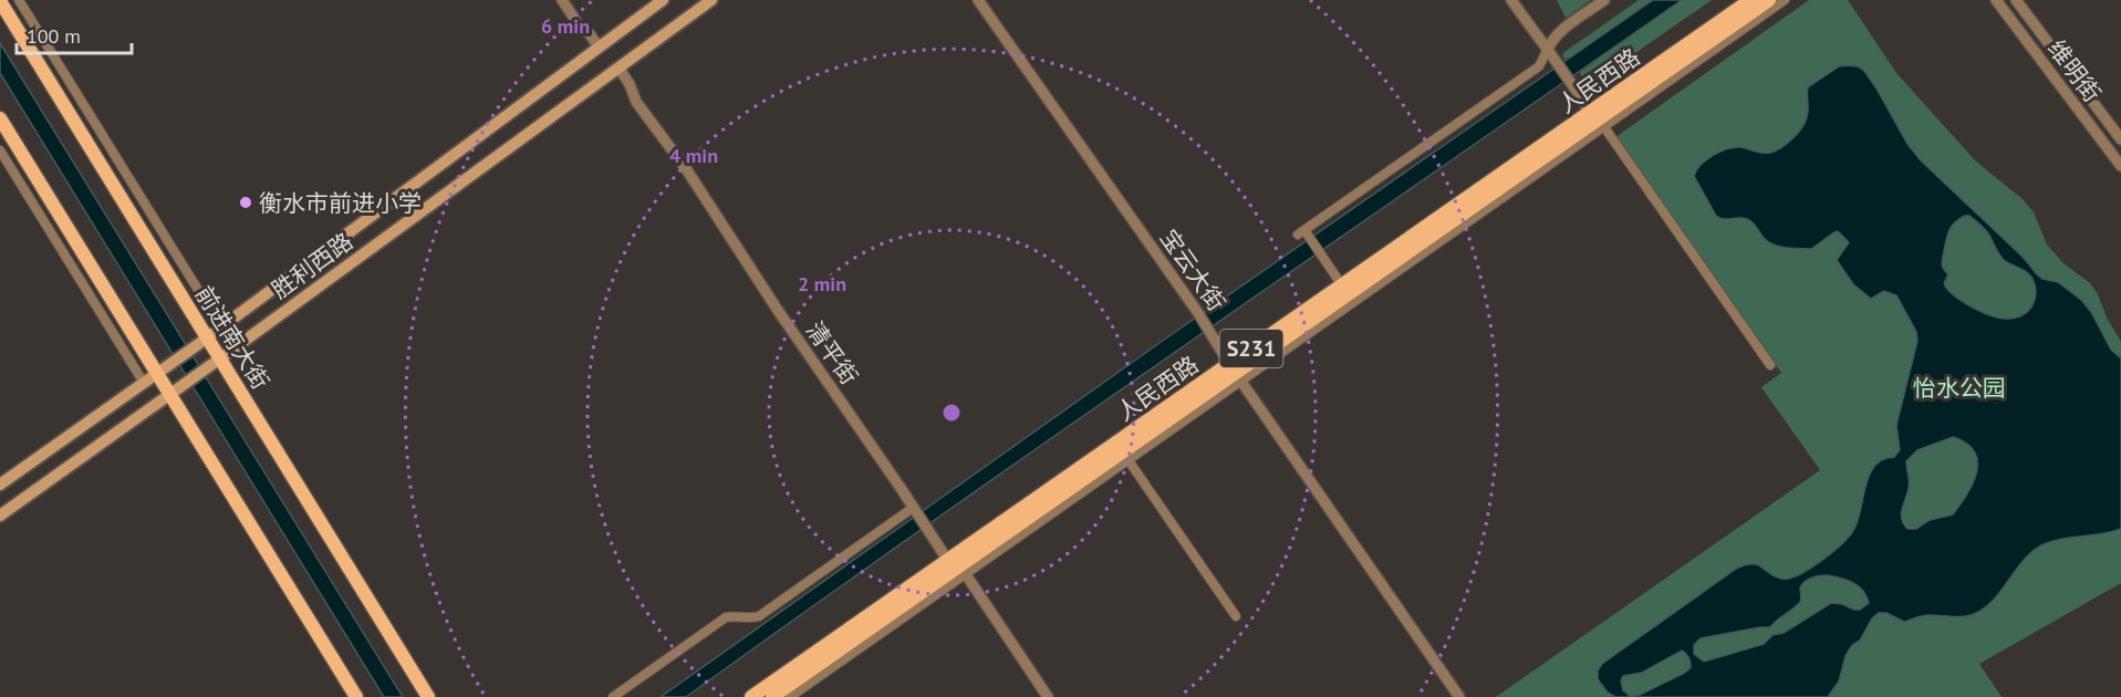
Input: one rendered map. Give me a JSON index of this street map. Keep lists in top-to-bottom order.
{
  "streets": {
    "main road": [
      "人民西路",
      "胜利西路",
      "前进南大街",
      "S231"
    ],
    "street": ["维明街", "宝云大街", "清平街"]
  },
  "crossings": [
    ["人民西路", "宝云大街"],
    ["人民西路", "清平街"],
    ["胜利西路", "前进南大街"],
    ["胜利西路", "清平街"]
  ],
  "parks": ["怡水公园"],
  "places": ["衡水市前进小学"],
  "scale_bar": "100 m",
  "rings": ["6 min", "4 min", "2 min"]
}
